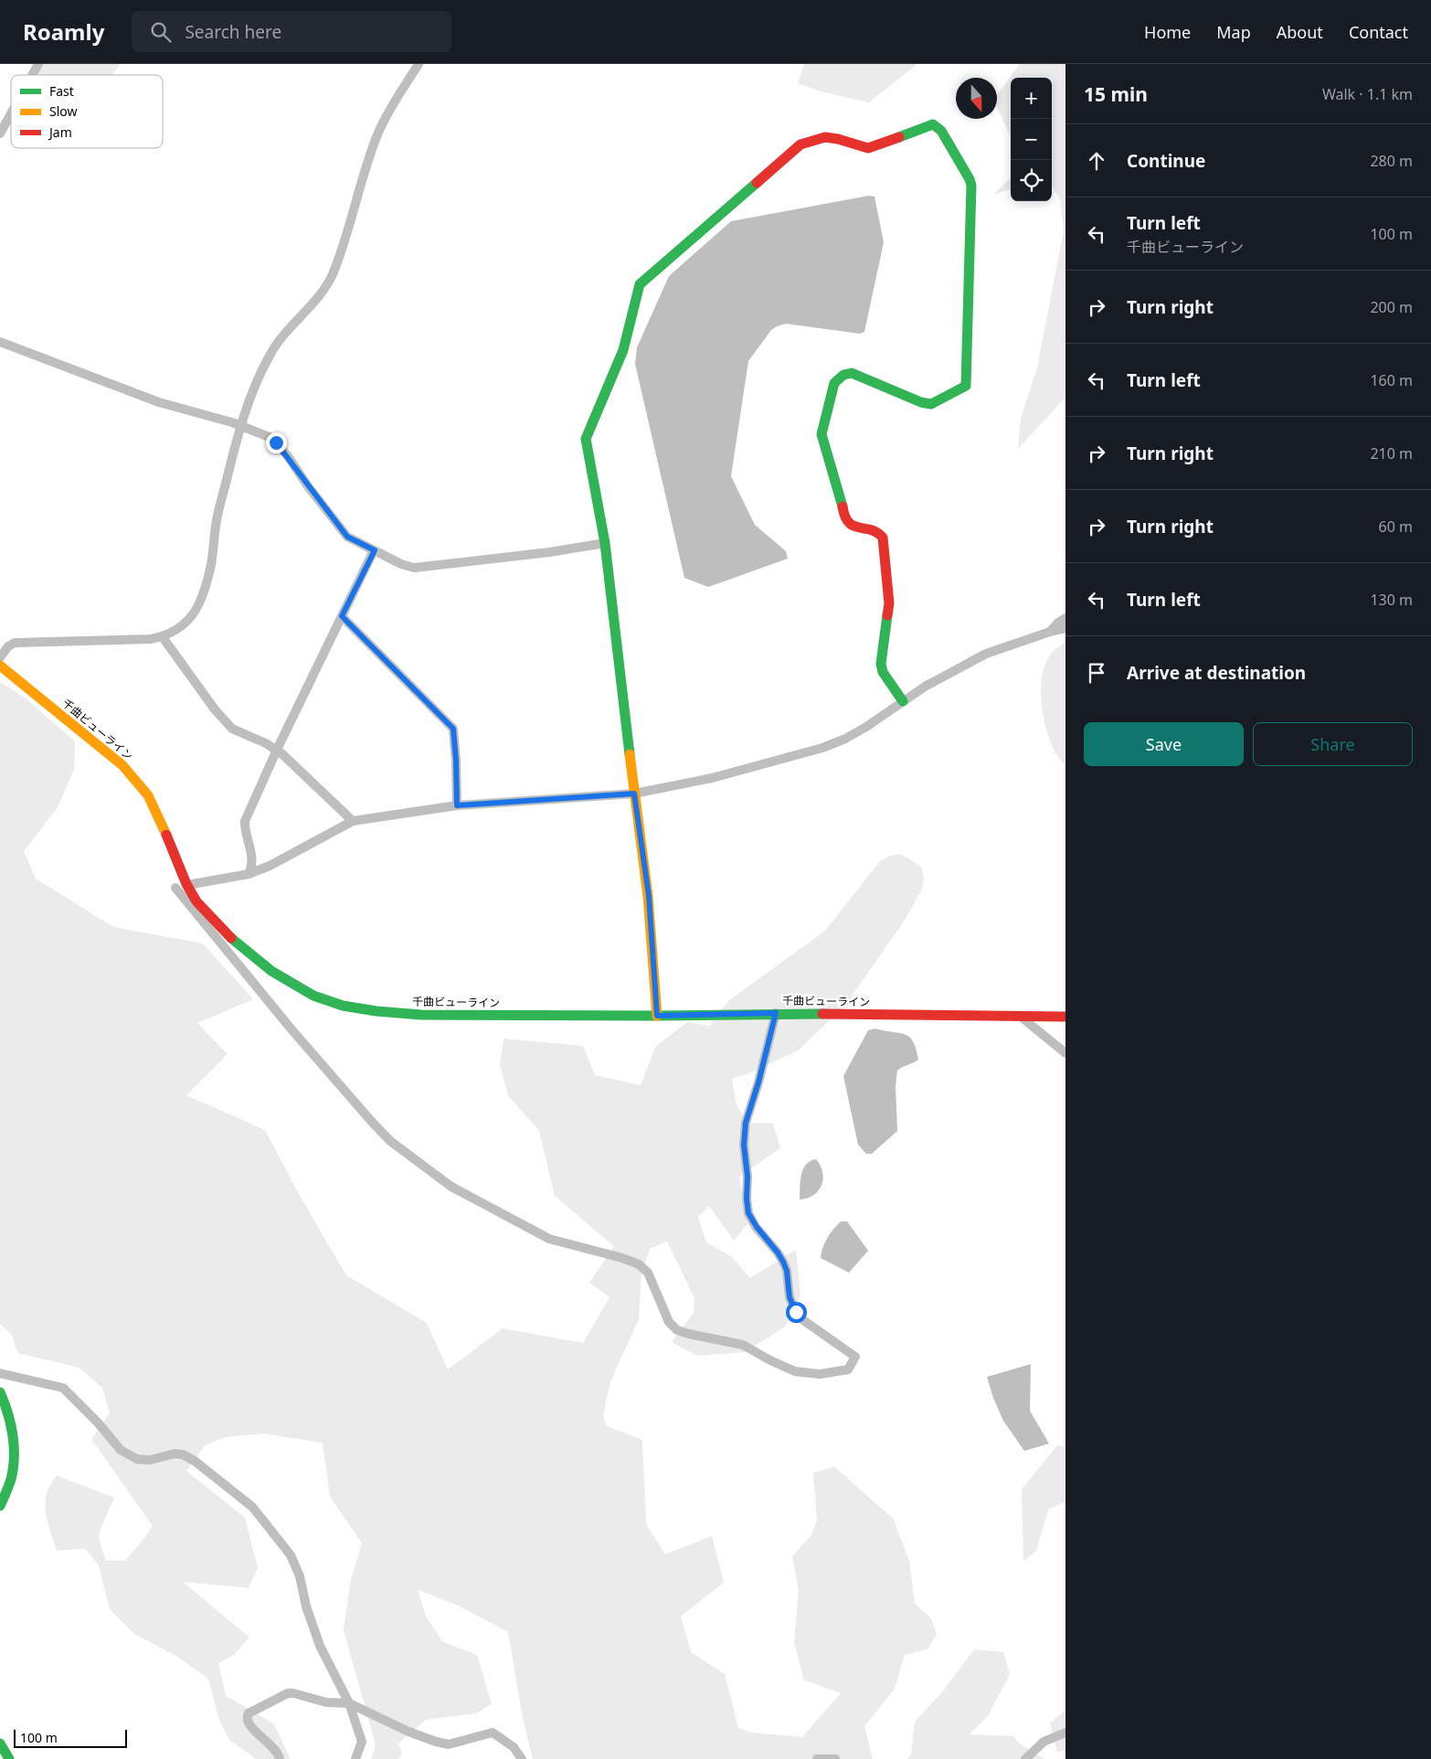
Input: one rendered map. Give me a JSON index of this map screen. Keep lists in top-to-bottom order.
{
  "streets": {
    "street": ["千曲ビューライン"]
  },
  "legend": ["Fast", "Slow", "Jam"],
  "scale_bar": "100 m",
  "north": "bottom",
  "page": {
    "header": "Roamly",
    "search": "Search here",
    "nav": [
      "Home",
      "Map",
      "About",
      "Contact"
    ],
    "heading": ["15 min", "Walk · 1.1 km"],
    "map_buttons": ["+", "−"],
    "list": [
      ["Continue", "280 m"],
      ["Turn left", "千曲ビューライン", "100 m"],
      ["Turn right", "200 m"],
      ["Turn left", "160 m"],
      ["Turn right", "210 m"],
      ["Turn right", "60 m"],
      ["Turn left", "130 m"],
      "Arrive at destination"
    ],
    "buttons": ["Save", "Share"],
    "scale": "100 m"
  }
}
